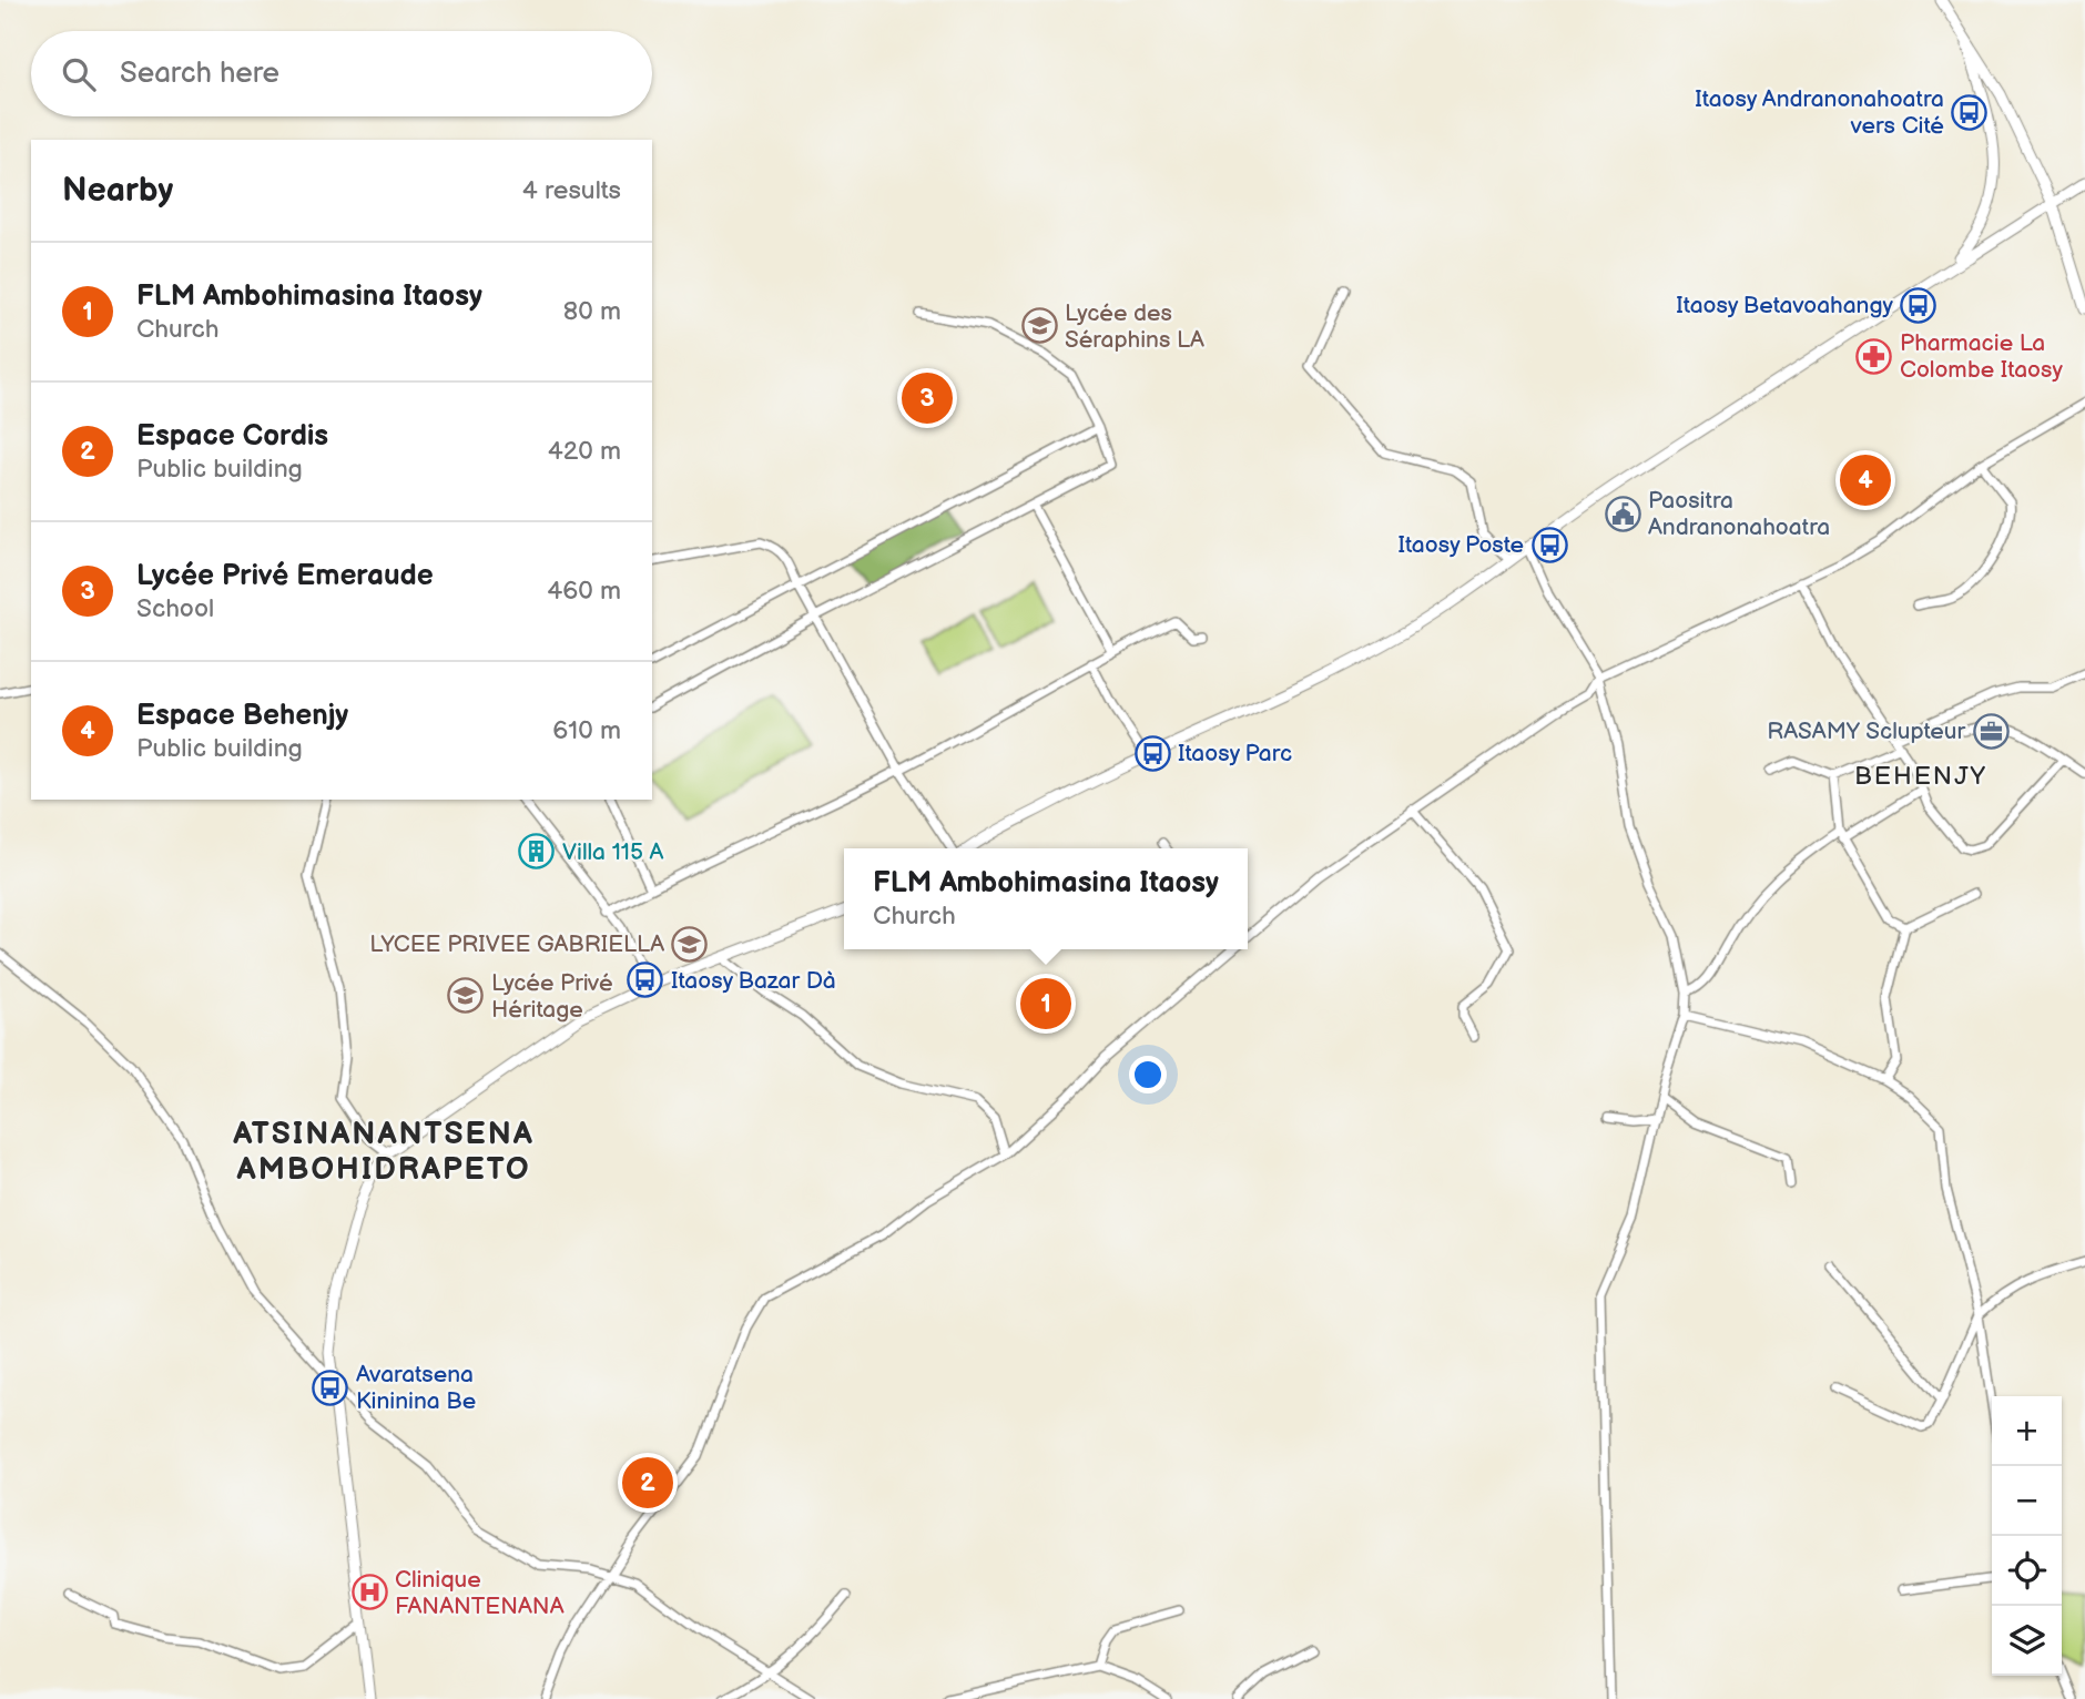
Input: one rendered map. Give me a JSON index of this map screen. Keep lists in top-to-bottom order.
{
  "districts": ["BEHENJY", "ATSINANANTSENA AMBOHIDRAPETO"],
  "places": {
    "bus stop": [
      "Itaosy Andranonahoatra vers Cité",
      "Itaosy Betavoahangy",
      "Itaosy Poste",
      "Itaosy Parc",
      "Itaosy Bazar Dà",
      "Avaratsena Kininina Be"
    ],
    "school or university": ["Lycée des Séraphins LA", "LYCEE PRIVEE GABRIELLA", "Lycée Privé Héritage"],
    "pharmacy": ["Pharmacie La Colombe Itaosy"],
    "public building": ["Paositra Andranonahoatra"],
    "office": ["RASAMY Sclupteur"],
    "building": ["Villa 115 A"],
    "hospital": ["Clinique FANANTENANA"]
  },
  "page": {
    "search": "Search here",
    "heading": ["Nearby", "4 results"],
    "list": [
      {
        "mark": "1",
        "name": "FLM Ambohimasina Itaosy",
        "note": "Church",
        "value": "80 m"
      },
      {
        "mark": "2",
        "name": "Espace Cordis",
        "note": "Public building",
        "value": "420 m"
      },
      {
        "mark": "3",
        "name": "Lycée Privé Emeraude",
        "note": "School",
        "value": "460 m"
      },
      {
        "mark": "4",
        "name": "Espace Behenjy",
        "note": "Public building",
        "value": "610 m"
      }
    ],
    "pins": [
      "3",
      "4",
      "1",
      "2"
    ],
    "popup": ["FLM Ambohimasina Itaosy", "Church"],
    "map_buttons": ["+", "−"]
  }
}
